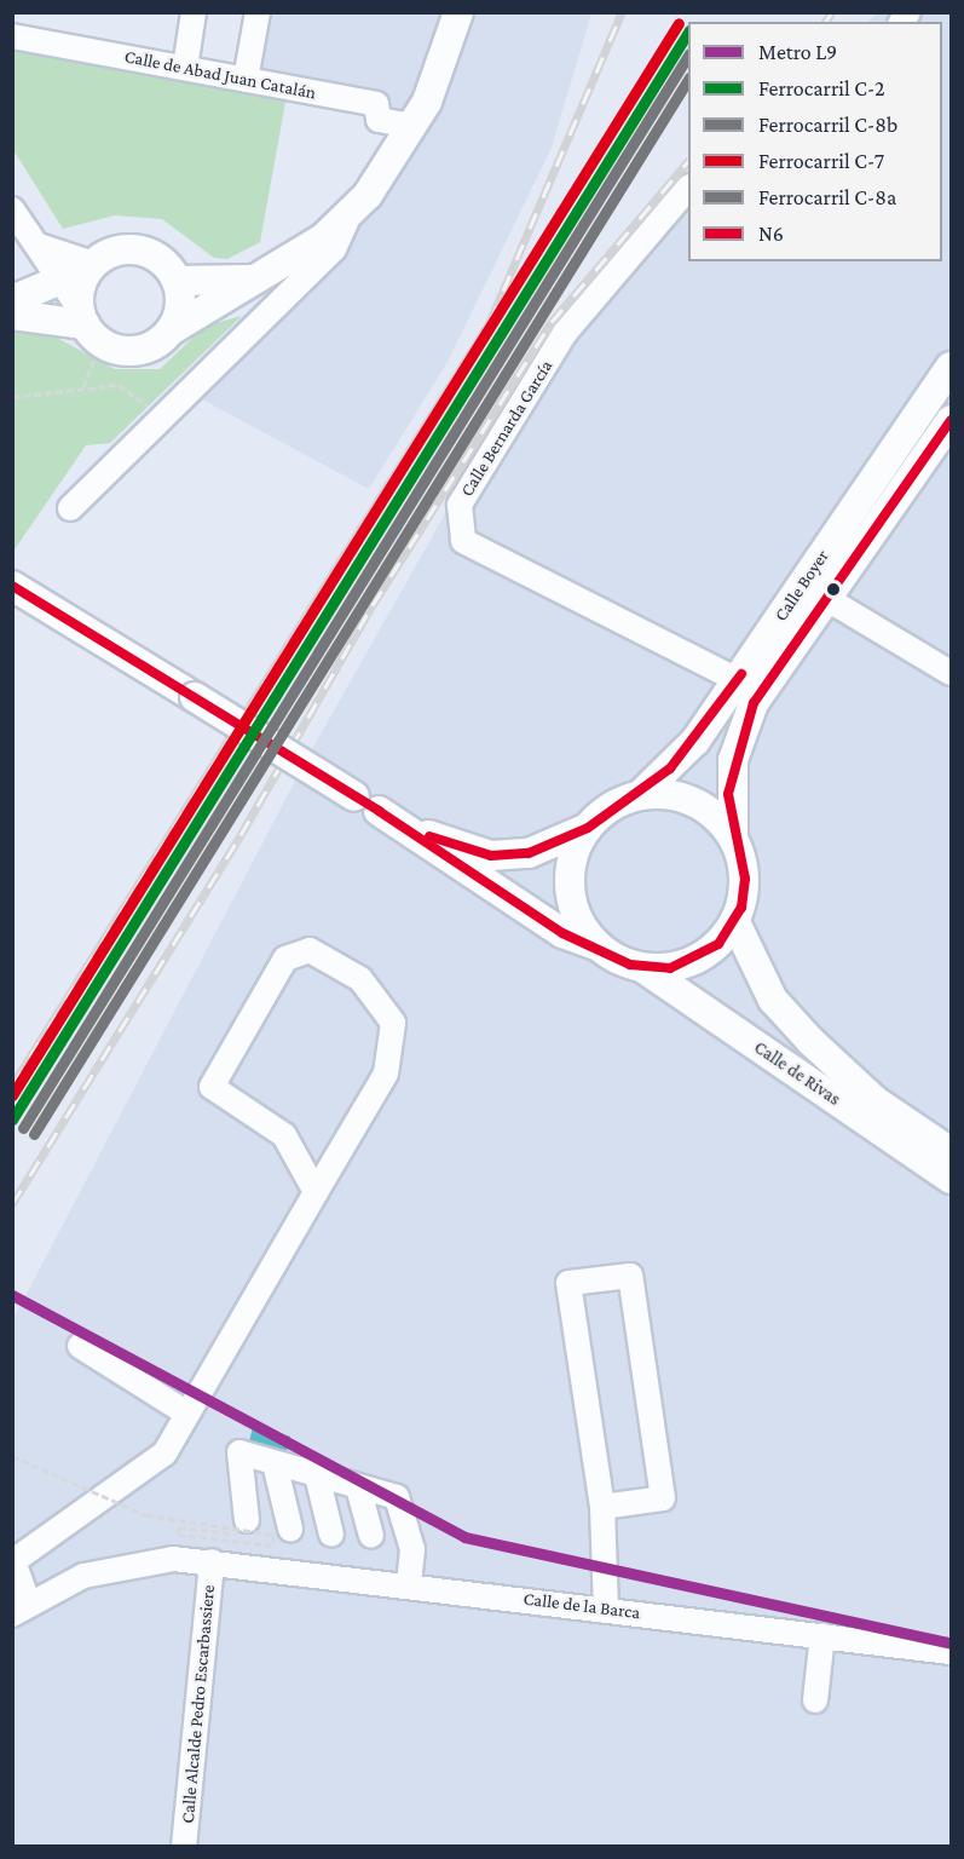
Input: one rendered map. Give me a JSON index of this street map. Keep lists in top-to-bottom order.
{
  "streets": {
    "main road": ["Calle Boyer", "Calle de Rivas"],
    "street": [
      "Calle de Abad Juan Catalán",
      "Calle Bernarda García",
      "Calle de la Barca",
      "Calle Alcalde Pedro Escarbassiere"
    ]
  },
  "crossings": [
    ["Calle Bernarda García", "Calle Boyer"],
    ["Calle Boyer", "Calle de Rivas"],
    ["Calle de la Barca", "Calle Alcalde Pedro Escarbassiere"]
  ],
  "lines": [
    "rail line C-7",
    "rail line C-2",
    "rail line C-8b",
    "rail line C-8a",
    "transit line N6",
    "metro line L9"
  ],
  "legend": [
    "Metro L9",
    "Ferrocarril C-2",
    "Ferrocarril C-8b",
    "Ferrocarril C-7",
    "Ferrocarril C-8a",
    "N6"
  ]
}
